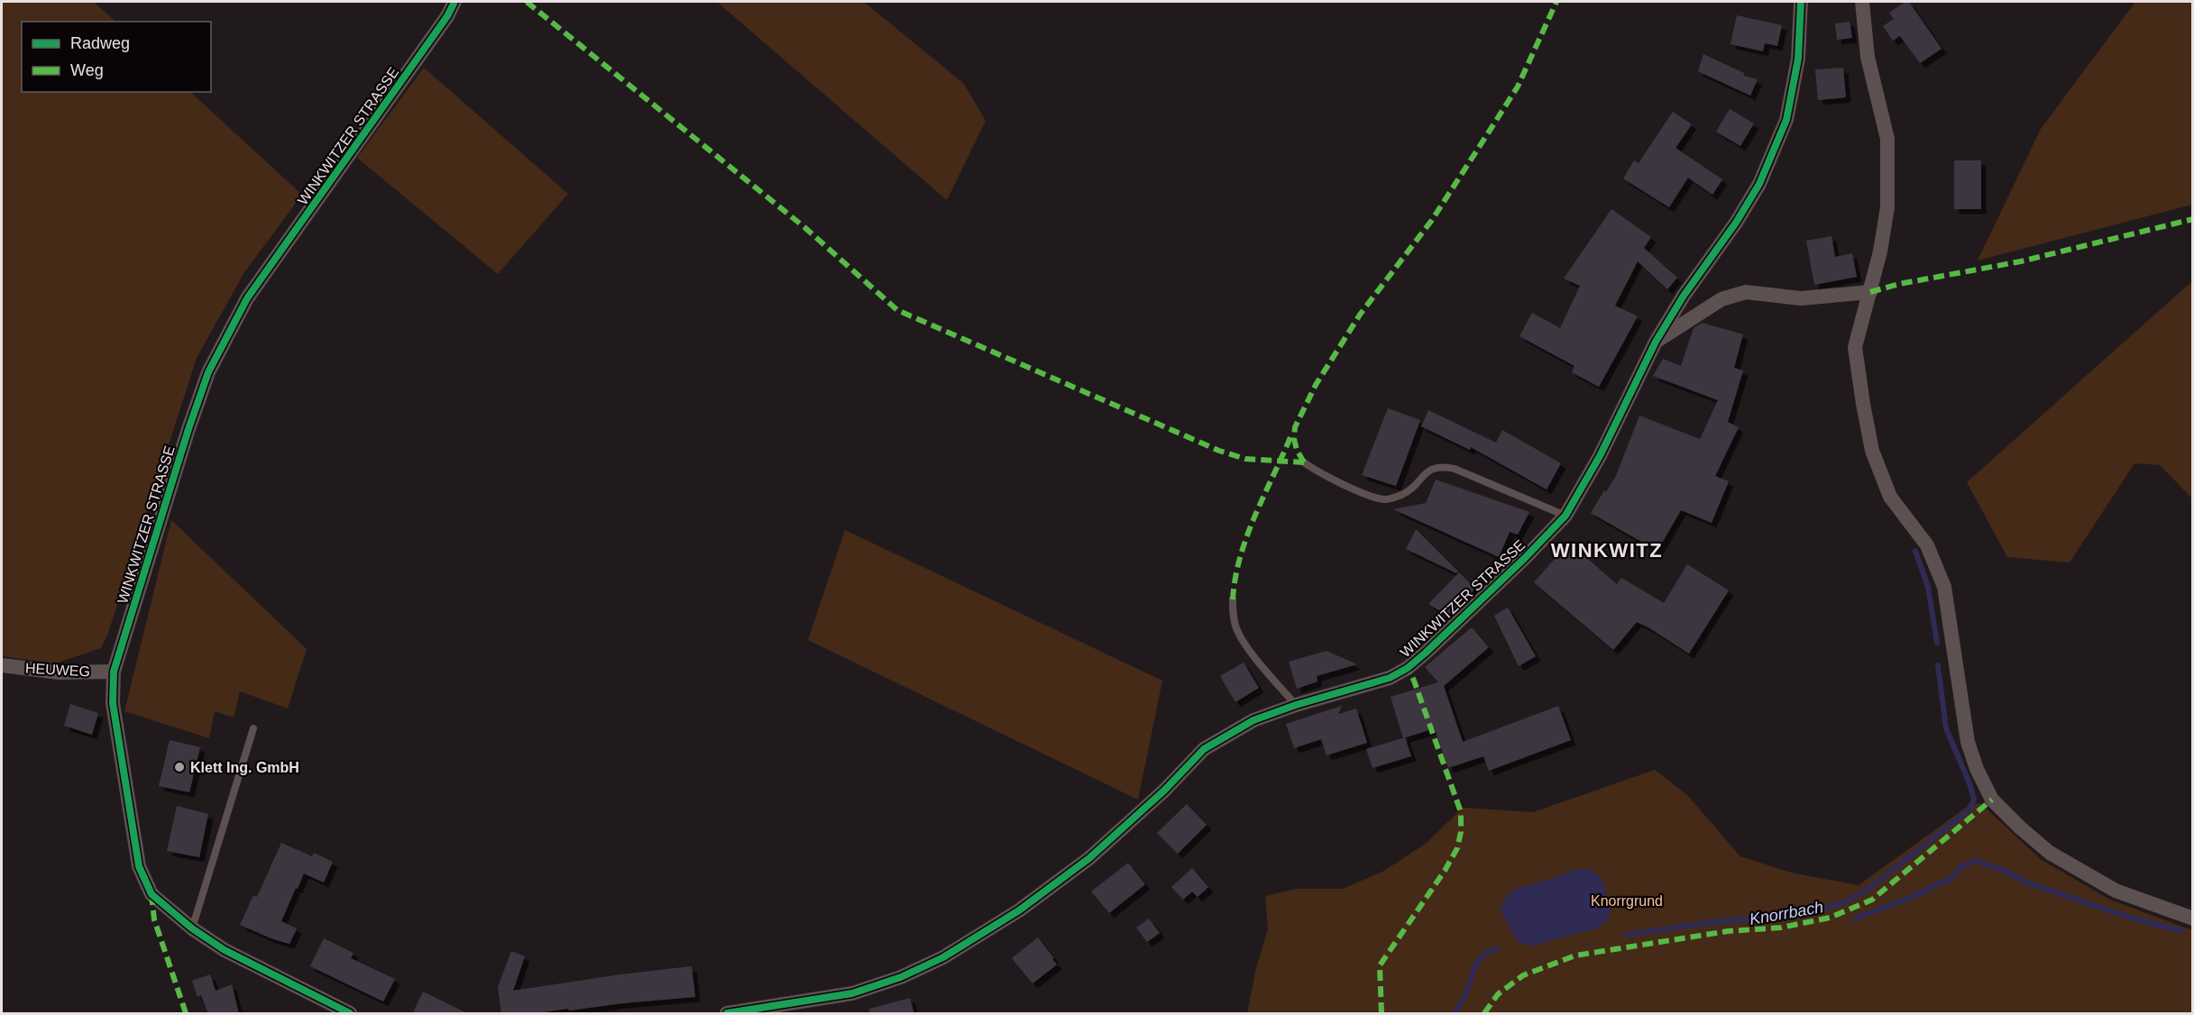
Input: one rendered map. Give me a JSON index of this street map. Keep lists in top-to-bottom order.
{
  "streets": {
    "street": ["WINKWITZER STRASSE", "HEUWEG"]
  },
  "crossings": [
    ["WINKWITZER STRASSE", "HEUWEG"]
  ],
  "districts": ["WINKWITZ"],
  "water": ["Knorrbach"],
  "parks": ["Knorrgrund"],
  "places": ["Klett Ing. GmbH"],
  "legend": ["Radweg", "Weg"]
}
